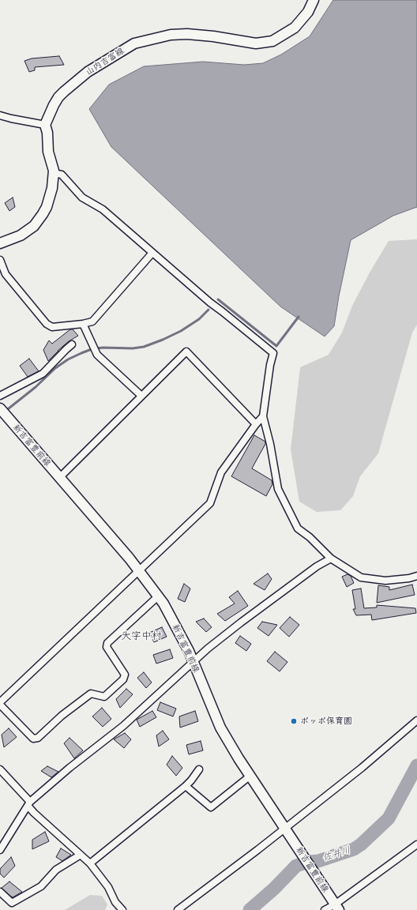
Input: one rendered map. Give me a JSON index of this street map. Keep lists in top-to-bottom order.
{
  "streets": {
    "main road": ["山内吉富線", "新吉富豊前線"]
  },
  "districts": ["大字中村"],
  "water": ["佐井川"],
  "places": ["ポッポ保育園"]
}
